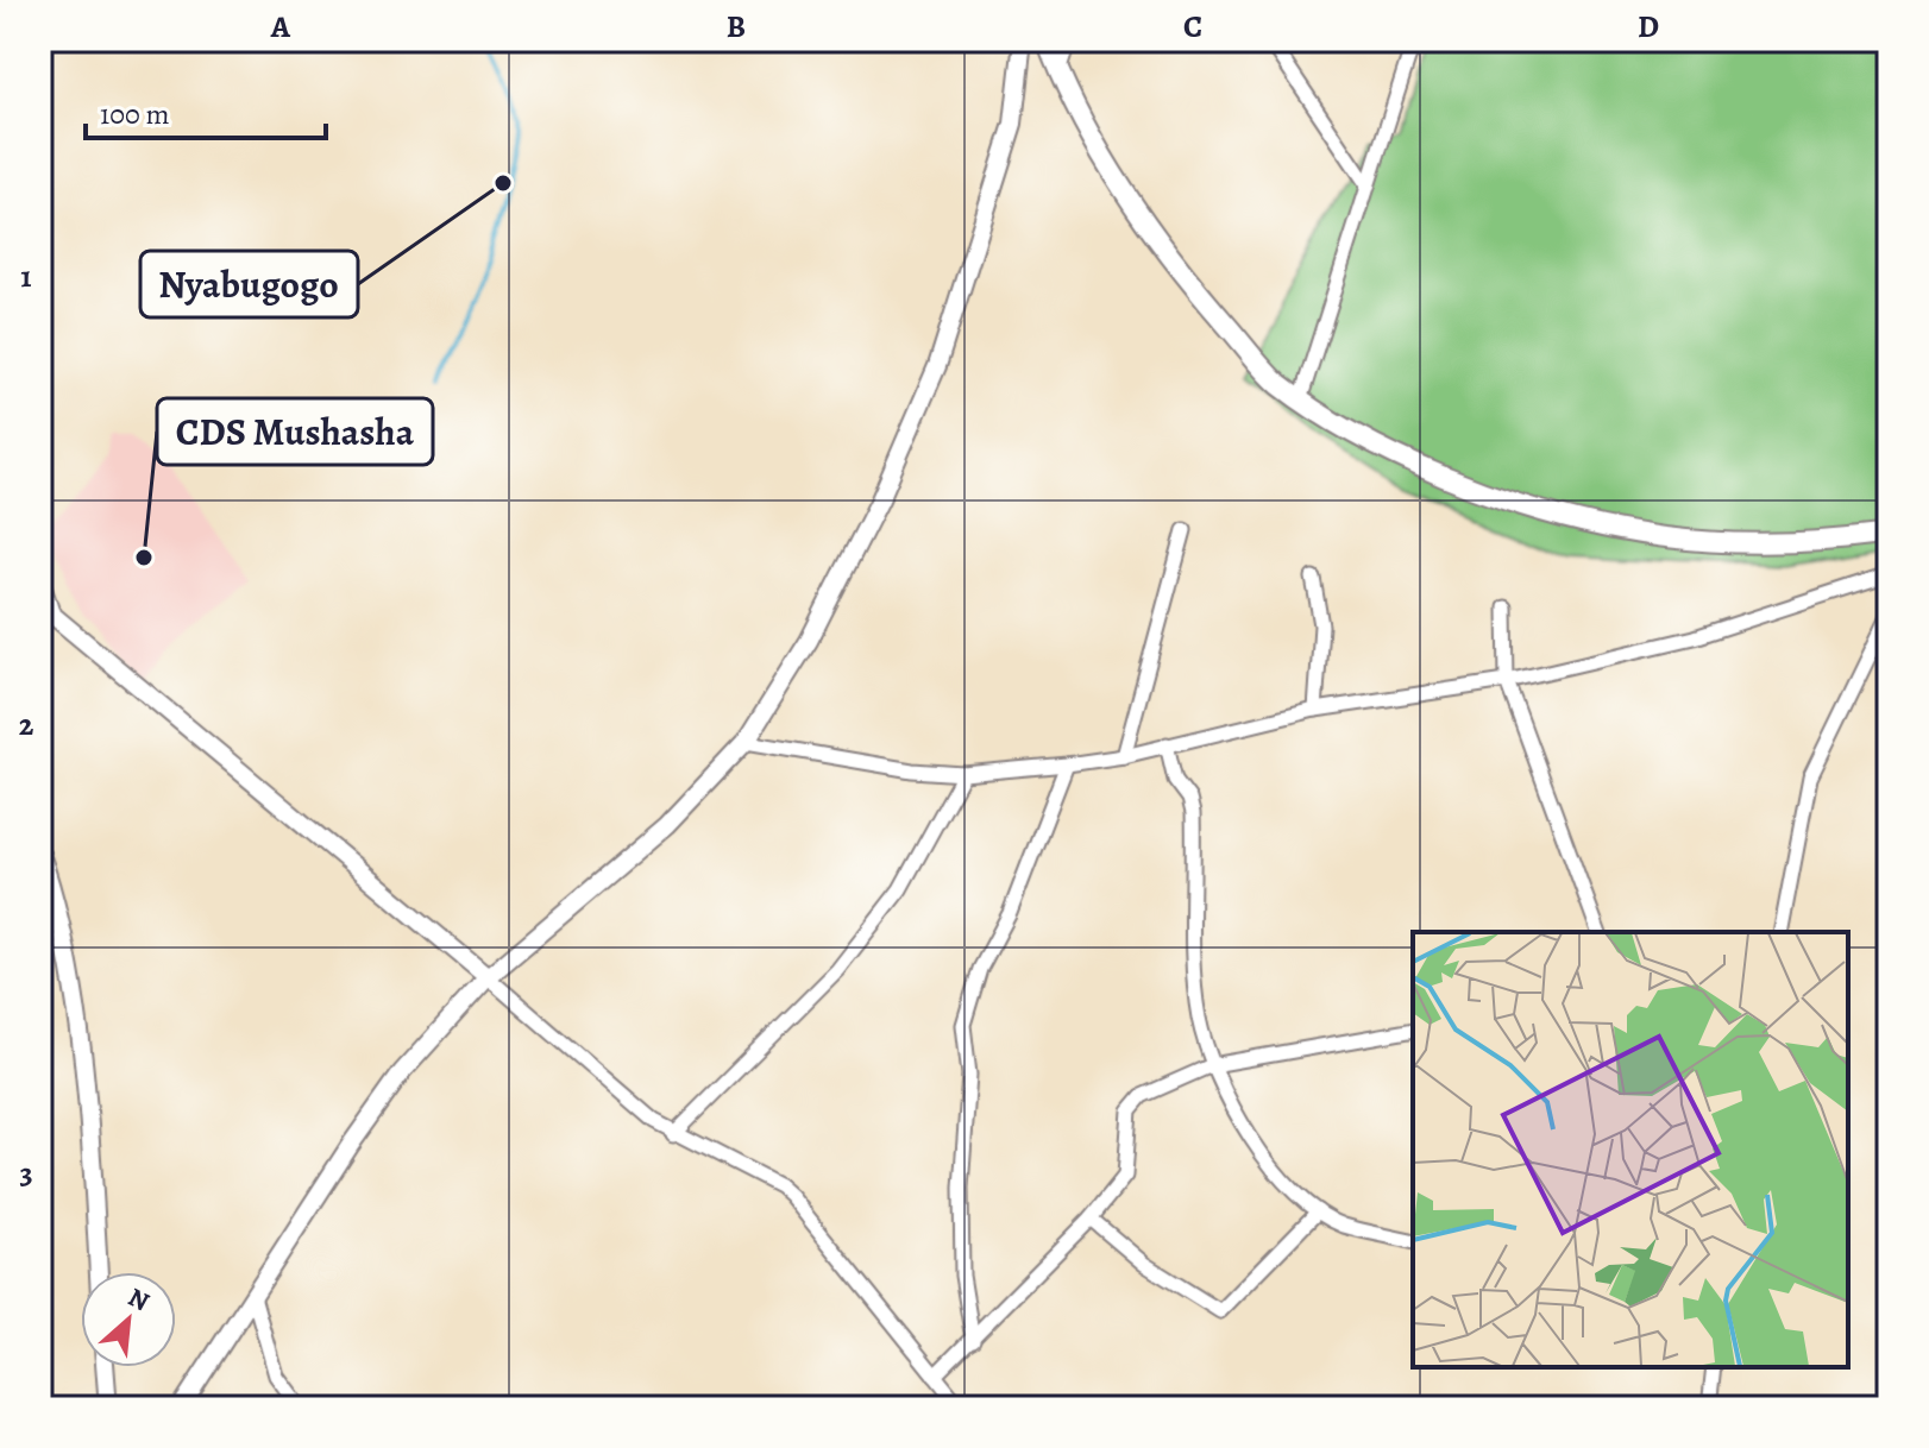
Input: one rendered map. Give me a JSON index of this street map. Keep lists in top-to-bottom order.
{
  "places": ["Nyabugogo", "CDS Mushasha"],
  "scale_bar": "100 m",
  "north": "top right",
  "grid": {
    "columns": [
      "A",
      "B",
      "C",
      "D"
    ],
    "rows": ["1", "2", "3"]
  }
}
